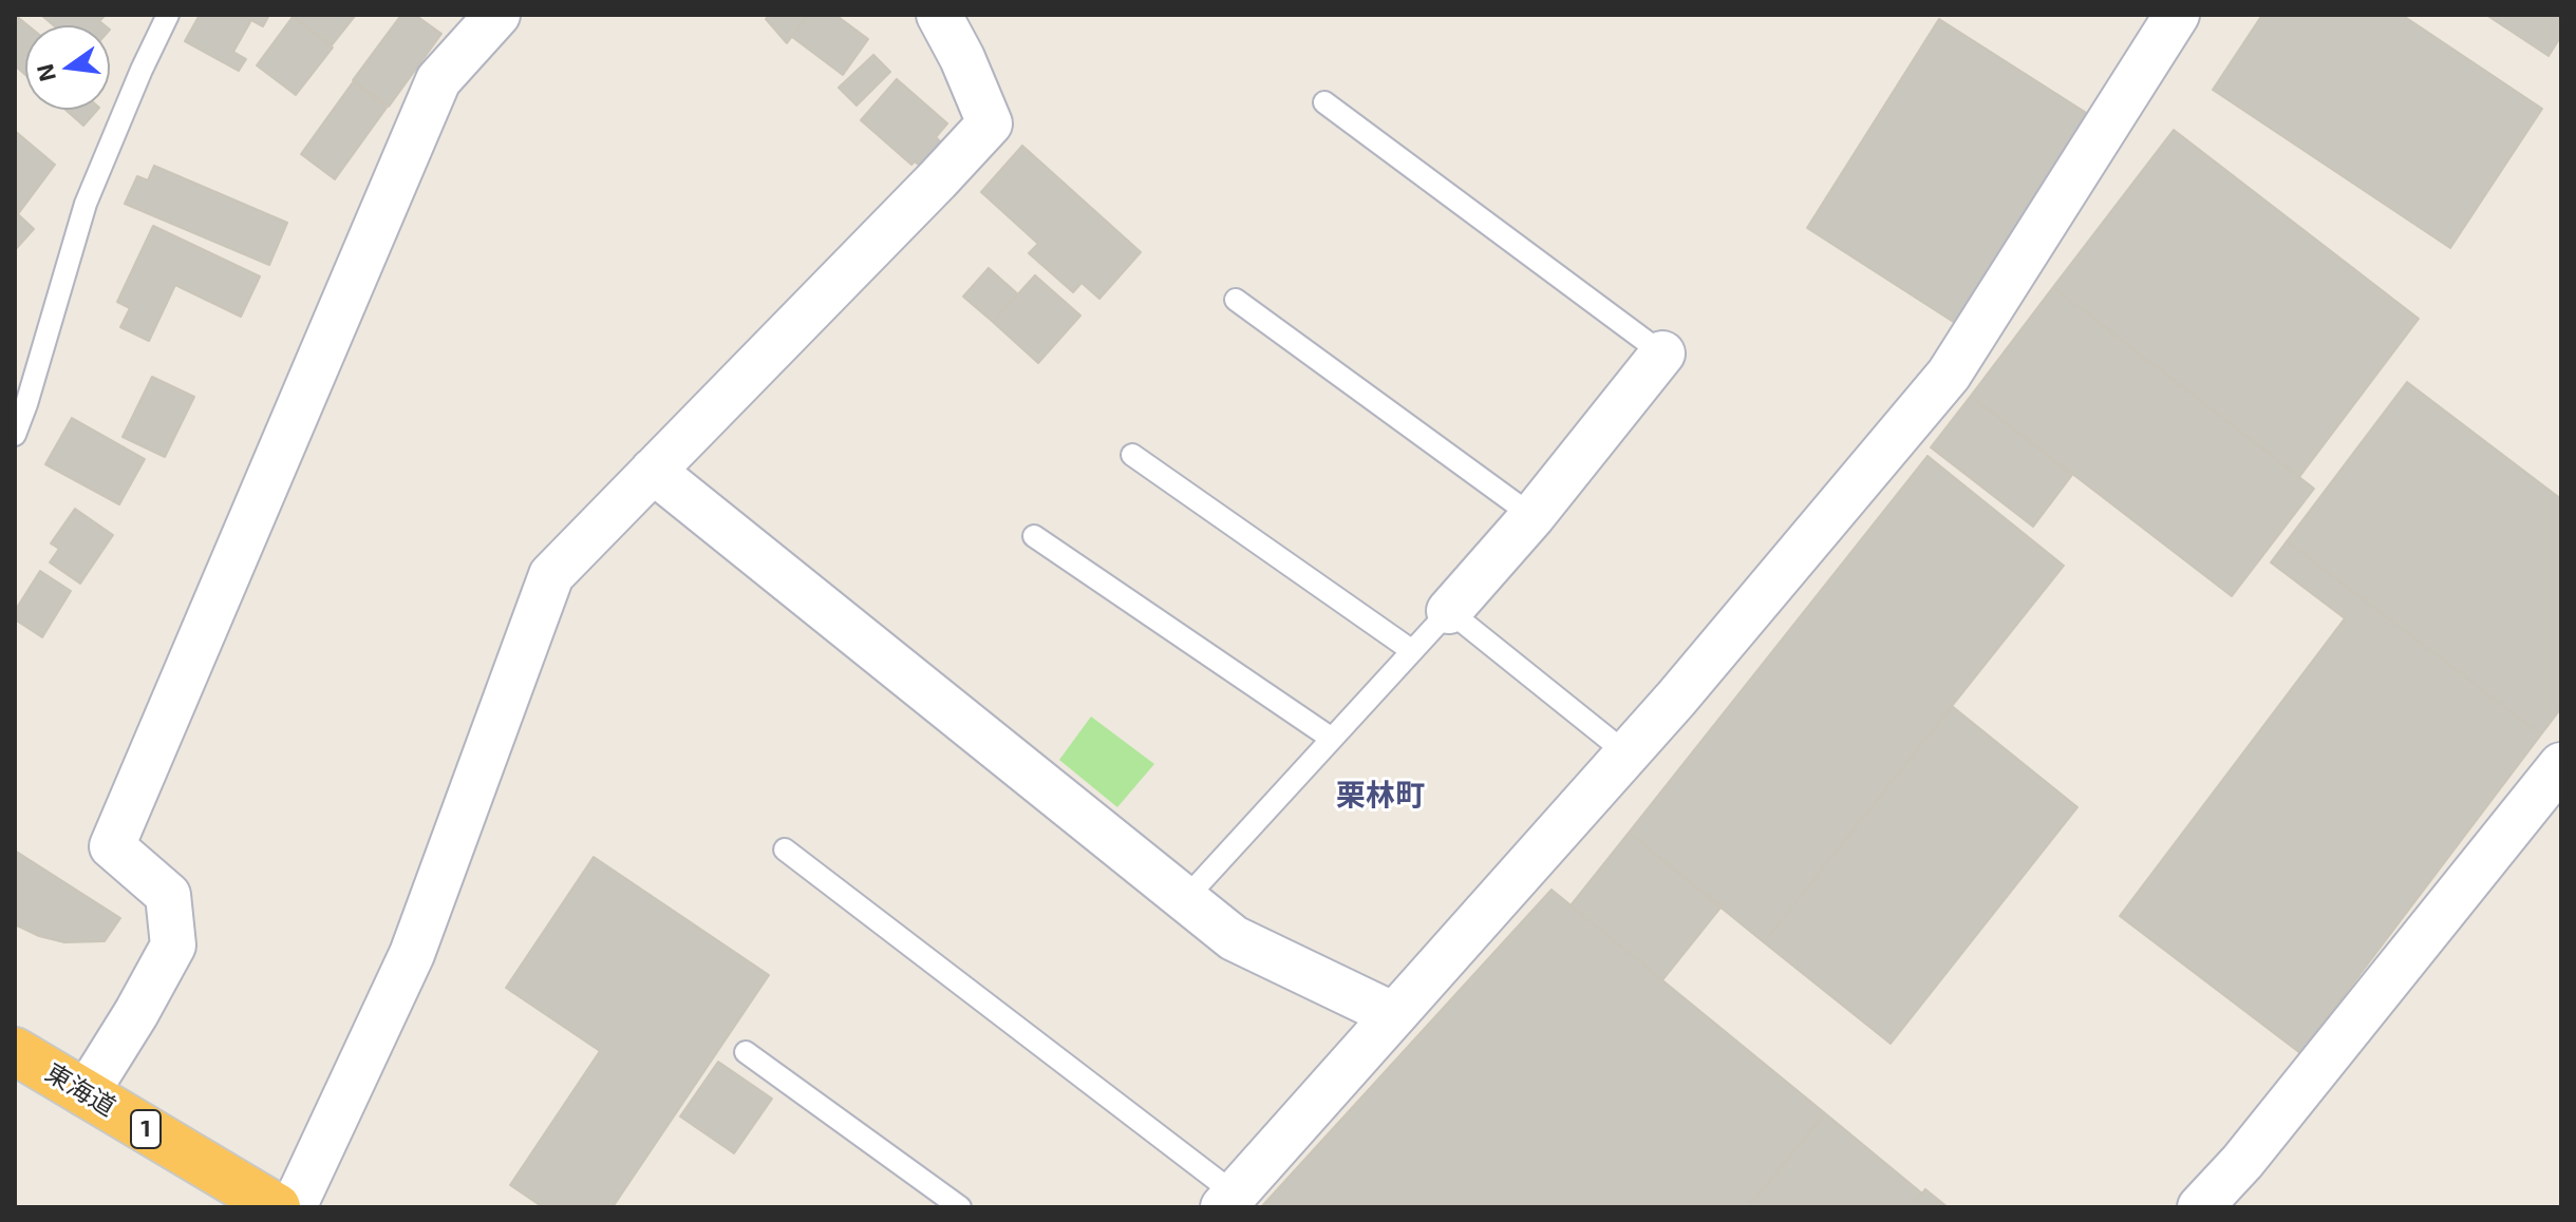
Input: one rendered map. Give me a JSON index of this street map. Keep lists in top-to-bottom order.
{
  "streets": {
    "highway": ["東海道", "1"]
  },
  "districts": ["栗林町"],
  "north": "left"
}
